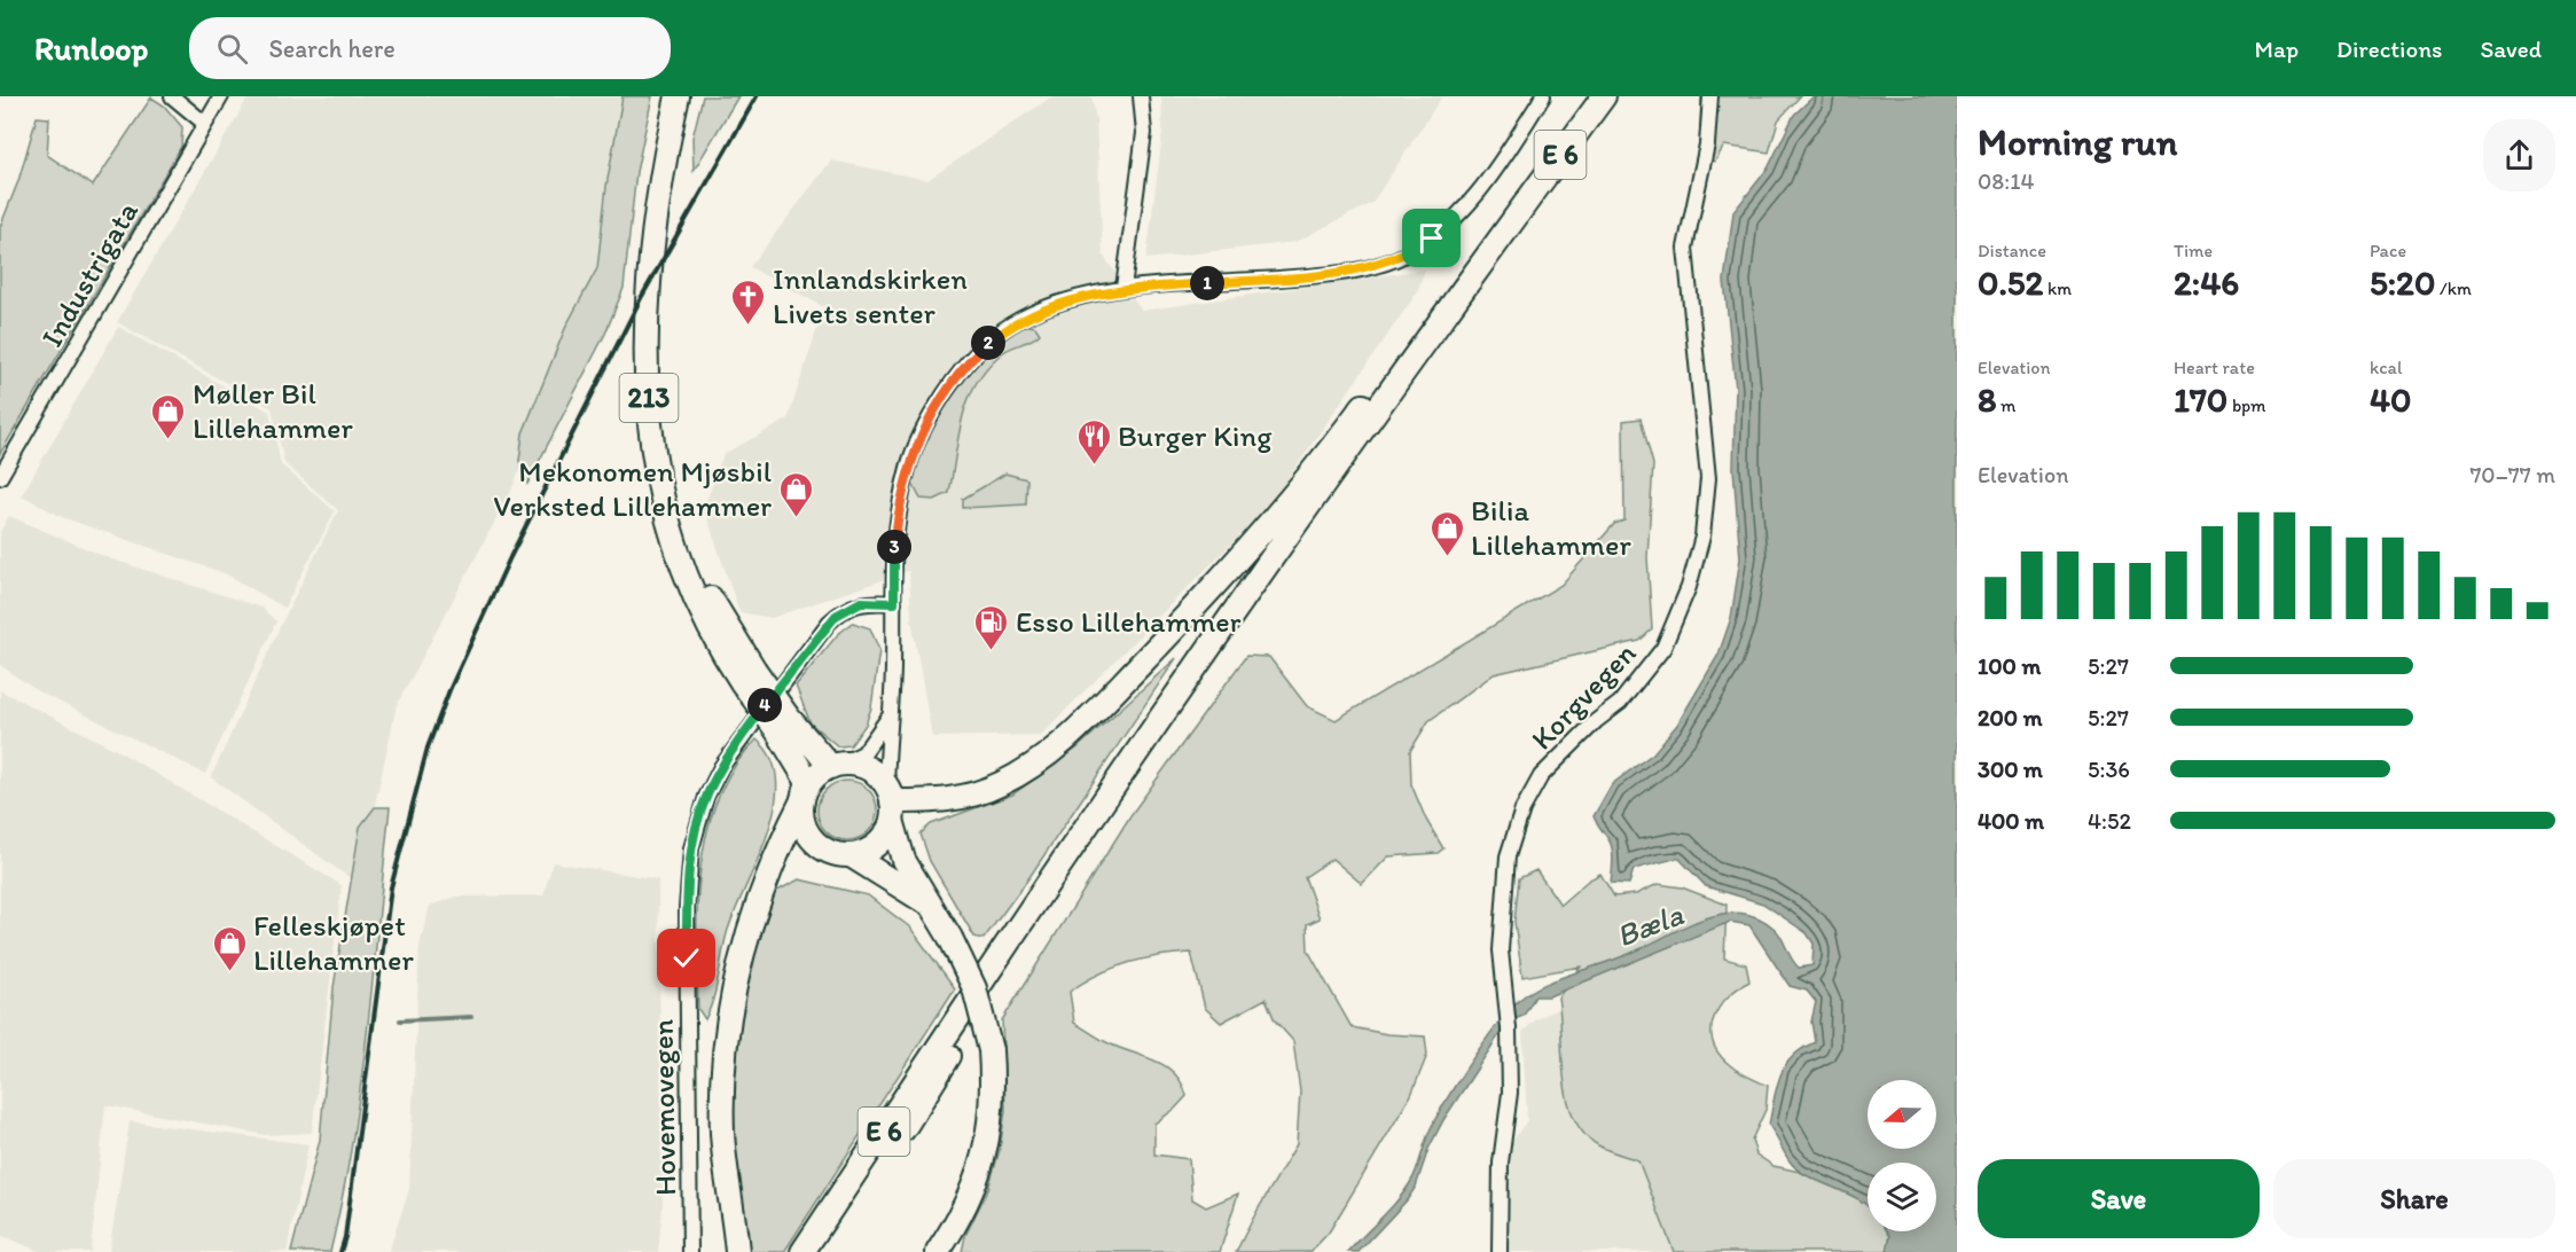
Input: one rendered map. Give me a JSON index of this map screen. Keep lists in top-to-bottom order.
{
  "streets": {
    "main road": ["E 6", "213"],
    "street": ["Industrigata", "Korgvegen", "Hovemovegen"]
  },
  "water": ["Bæla"],
  "places": {
    "church": ["Innlandskirken Livets senter"],
    "shop": [
      "Møller Bil Lillehammer",
      "Mekonomen Mjøsbil Verksted Lillehammer",
      "Bilia Lillehammer",
      "Felleskjøpet Lillehammer"
    ],
    "restaurant": ["Burger King"],
    "fuel station": ["Esso Lillehammer"]
  },
  "north": "left",
  "page": {
    "header": "Runloop",
    "search": "Search here",
    "nav": ["Map", "Directions", "Saved"],
    "heading": ["Morning run", "08:14"],
    "stats": [
      ["Distance", "0.52 km"],
      ["Time", "2:46"],
      ["Pace", "5:20 /km"],
      ["Elevation", "8 m"],
      ["Heart rate", "170 bpm"],
      ["kcal", "40"]
    ],
    "pins": [
      "1",
      "2",
      "3",
      "4"
    ],
    "chart": ["Elevation", "70–77 m"],
    "list": [
      {
        "name": "100 m",
        "note": "5:27"
      },
      {
        "name": "200 m",
        "note": "5:27"
      },
      {
        "name": "300 m",
        "note": "5:36"
      },
      {
        "name": "400 m",
        "note": "4:52"
      }
    ],
    "buttons": ["Save", "Share"]
  }
}
